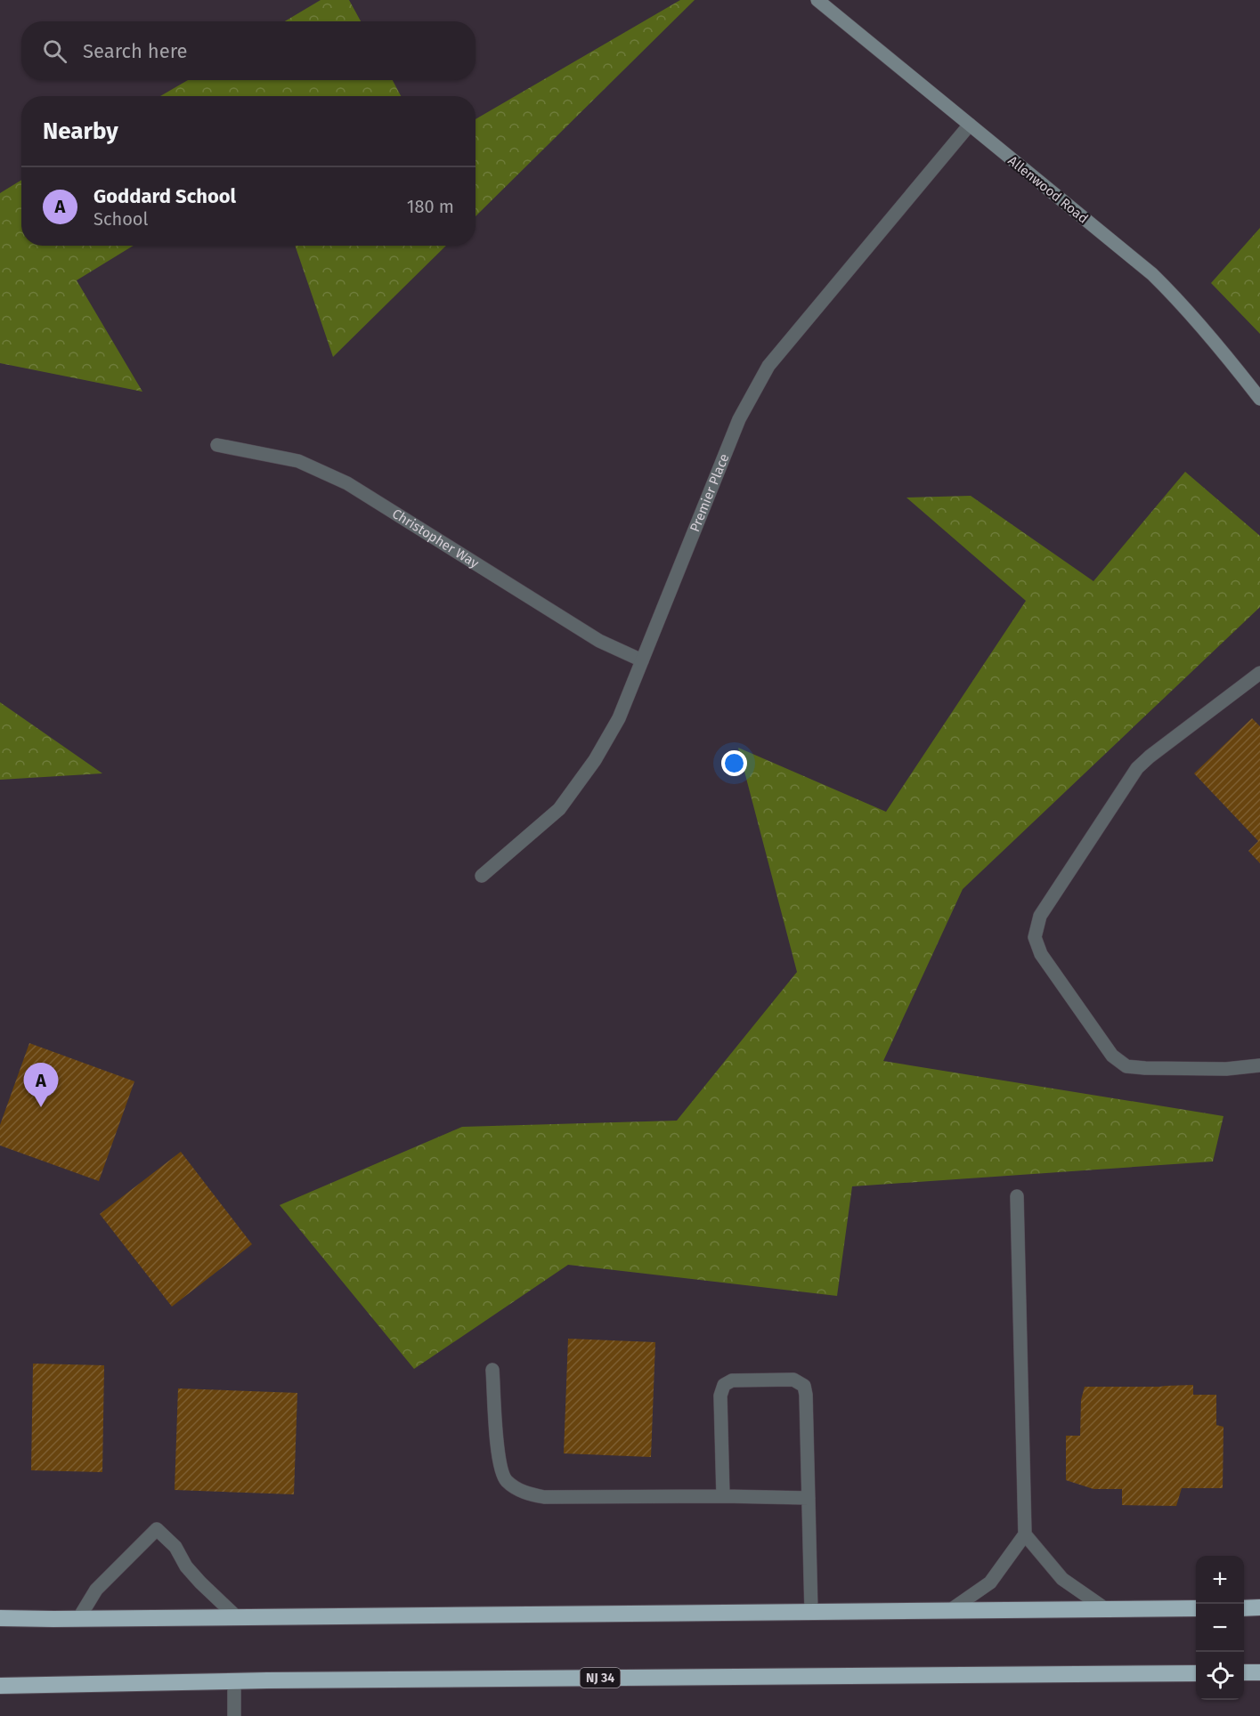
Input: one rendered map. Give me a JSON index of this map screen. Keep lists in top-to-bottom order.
{
  "streets": {
    "highway": ["NJ 34"],
    "street": ["Allenwood Road", "Premier Place", "Christopher Way"]
  },
  "crossings": [
    ["Allenwood Road", "Premier Place"],
    ["Premier Place", "Christopher Way"]
  ],
  "page": {
    "search": "Search here",
    "heading": "Nearby",
    "list": [
      {
        "mark": "A",
        "name": "Goddard School",
        "note": "School",
        "value": "180 m"
      }
    ],
    "pins": "A",
    "map_buttons": ["+", "−"]
  }
}
